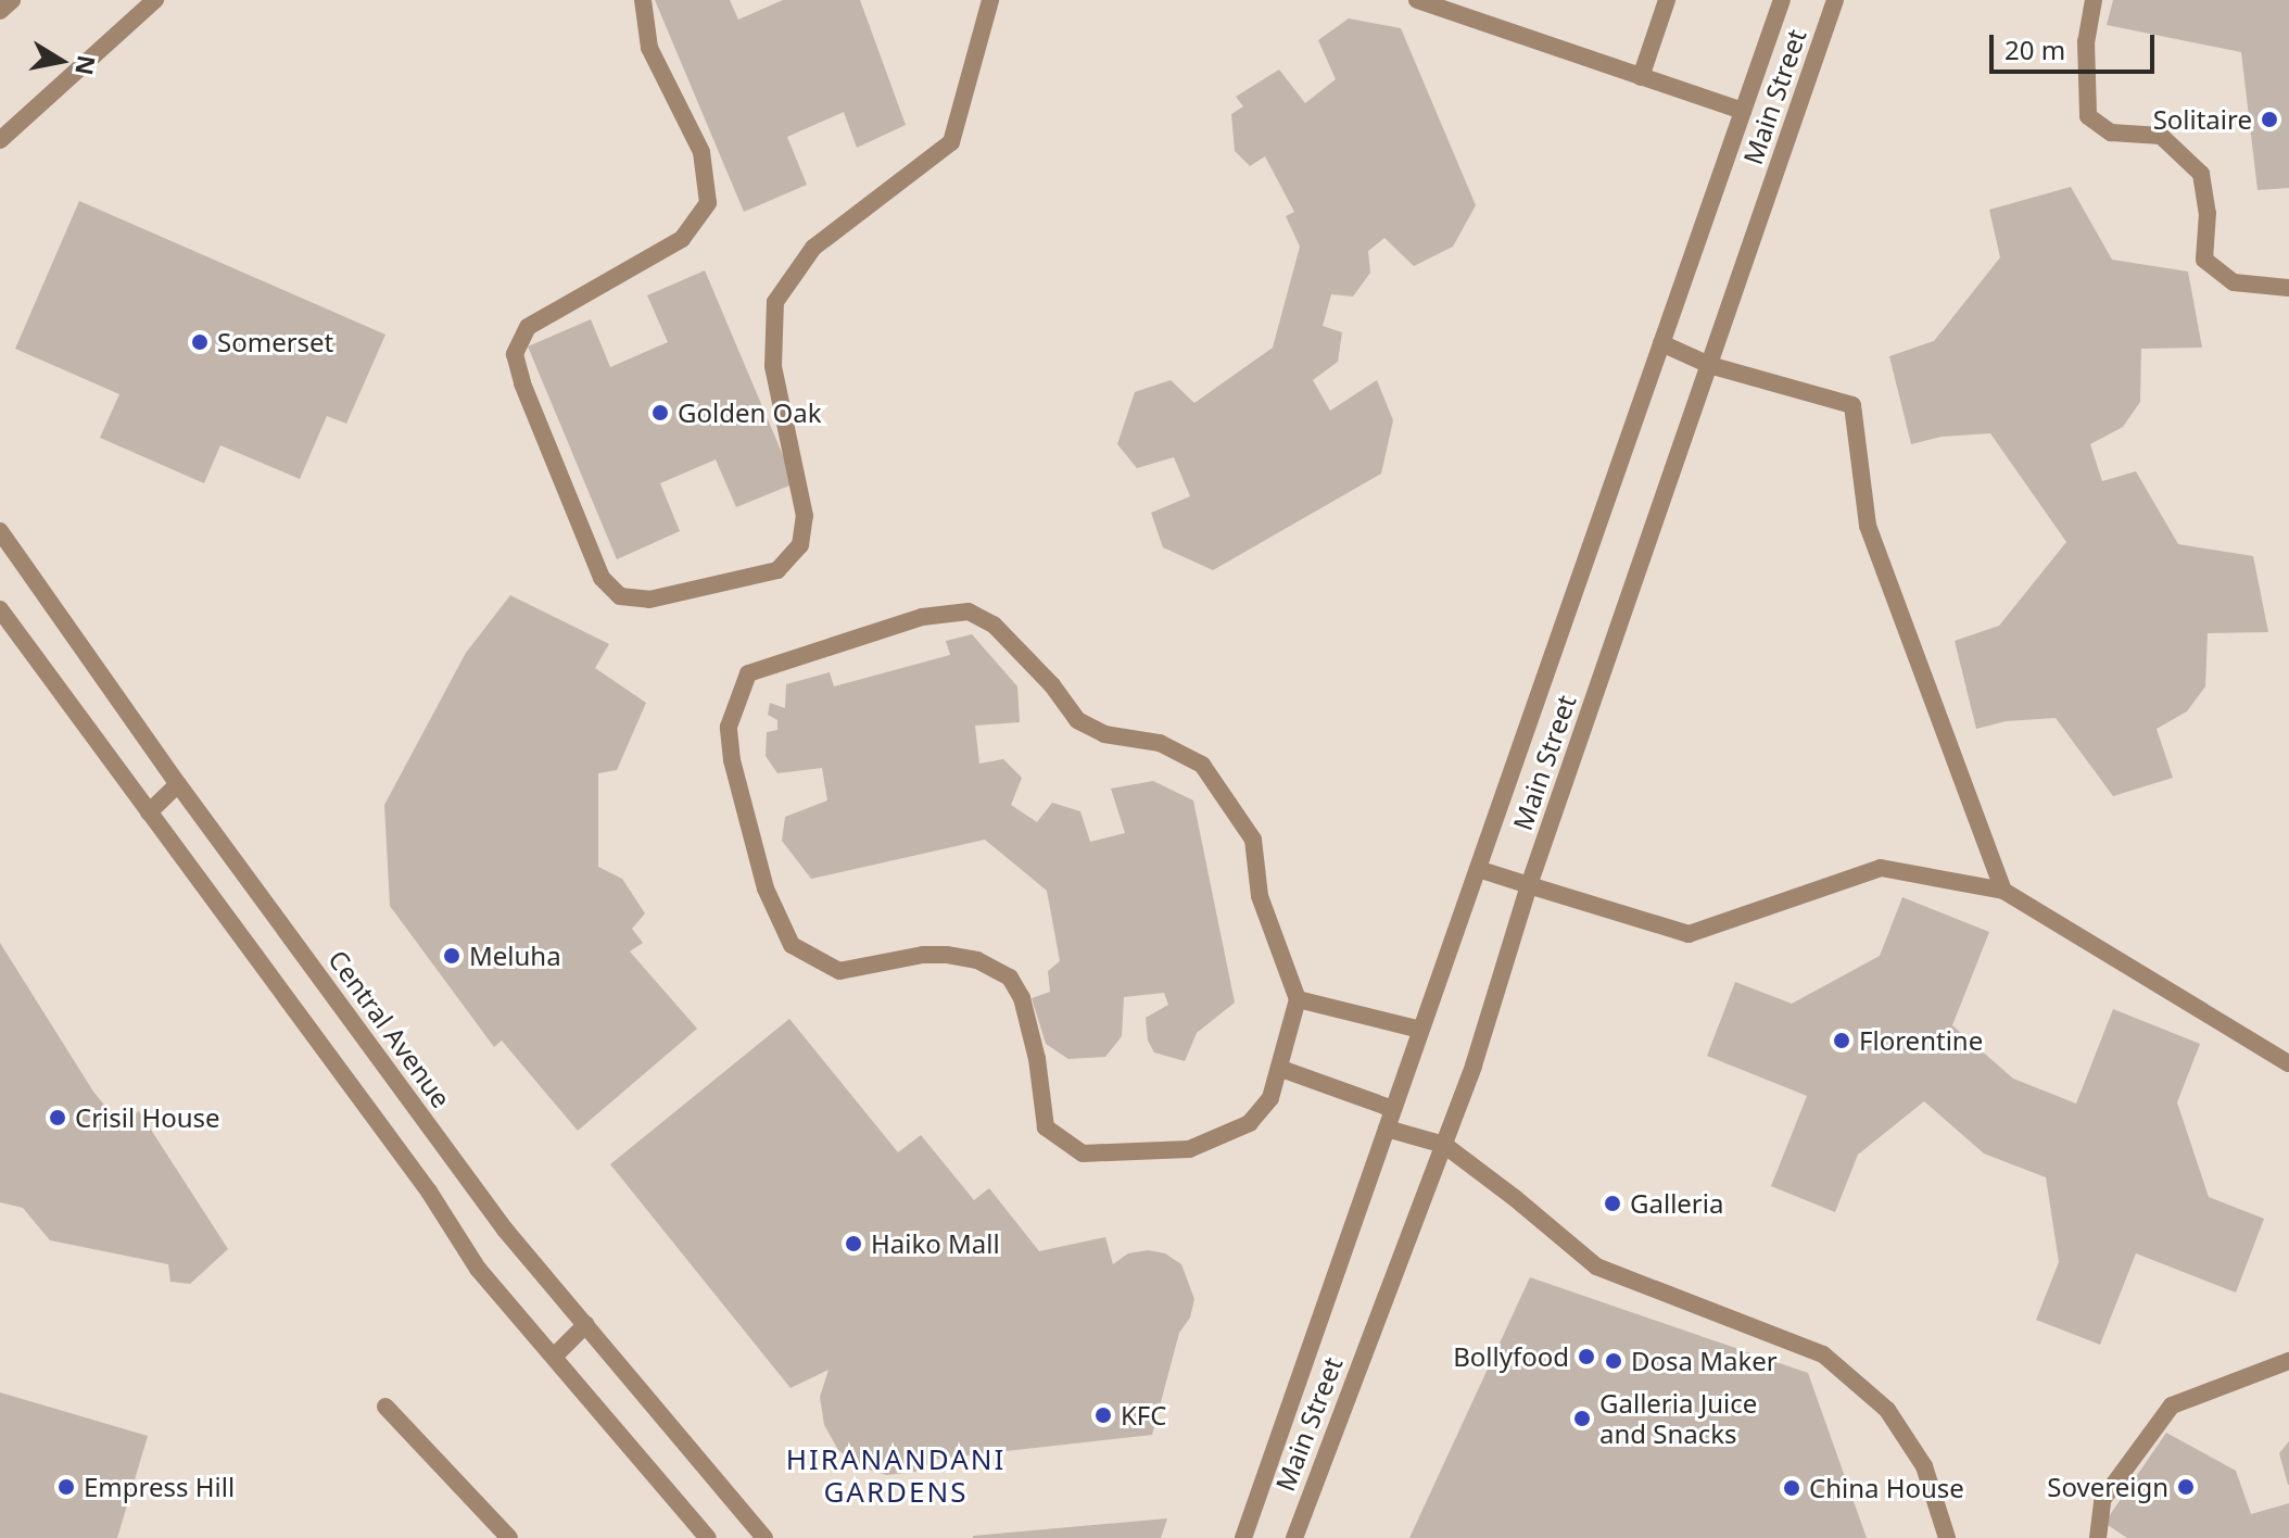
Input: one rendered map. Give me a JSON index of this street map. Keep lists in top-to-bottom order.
{
  "streets": {
    "street": ["Main Street", "Central Avenue"]
  },
  "districts": ["HIRANANDANI GARDENS"],
  "places": [
    "Solitaire",
    "Somerset",
    "Golden Oak",
    "Meluha",
    "Florentine",
    "Crisil House",
    "Galleria",
    "Haiko Mall",
    "Bollyfood",
    "Dosa Maker",
    "KFC",
    "Galleria Juice and Snacks",
    "Empress Hill",
    "Sovereign",
    "China House"
  ],
  "scale_bar": "20 m",
  "north": "right"
}
